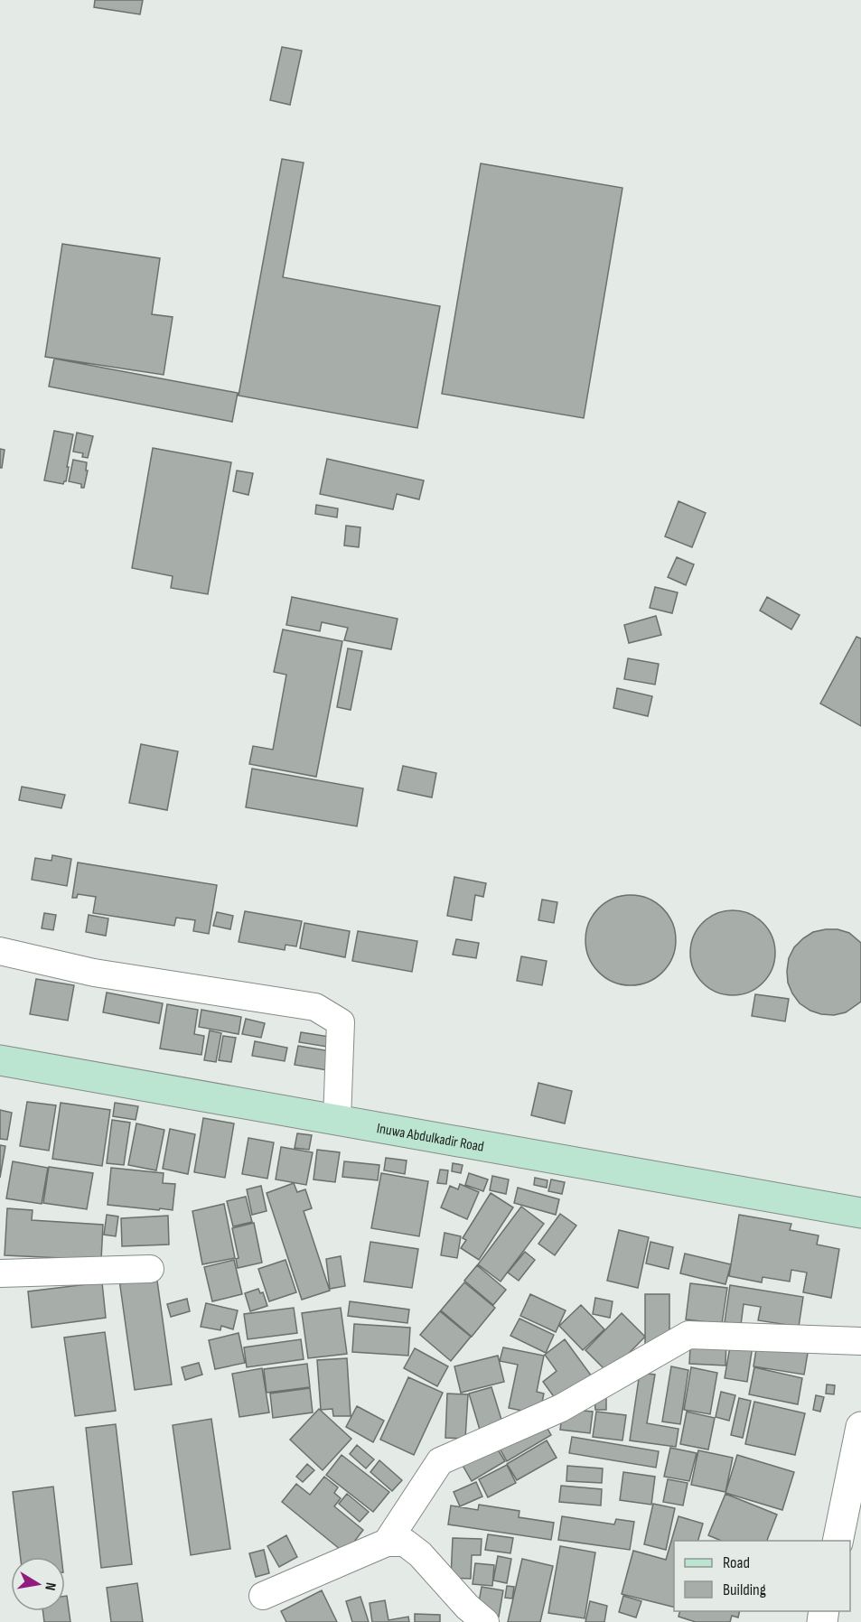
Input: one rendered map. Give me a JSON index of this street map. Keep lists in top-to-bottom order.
{
  "streets": {
    "main road": ["Inuwa Abdulkadir Road"]
  },
  "legend": ["Road", "Building"],
  "north": "right"
}
